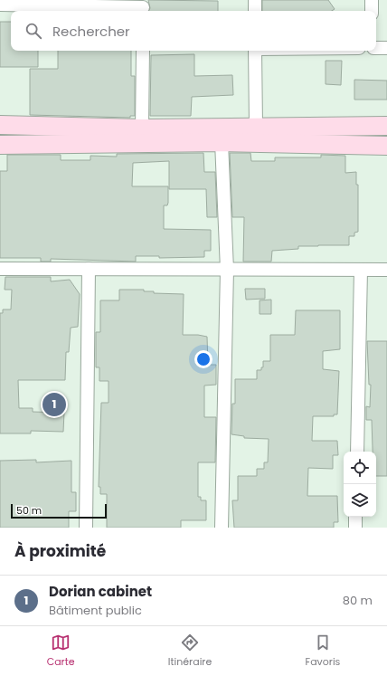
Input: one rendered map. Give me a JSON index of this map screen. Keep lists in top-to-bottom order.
{
  "scale_bar": "50 m",
  "page": {
    "search": "Rechercher",
    "pins": "1",
    "scale": "50 m",
    "heading": "À proximité",
    "list": [
      {
        "mark": "1",
        "name": "Dorian cabinet",
        "note": "Bâtiment public",
        "value": "80 m"
      }
    ],
    "nav": ["Carte", "Itinéraire", "Favoris"]
  }
}
